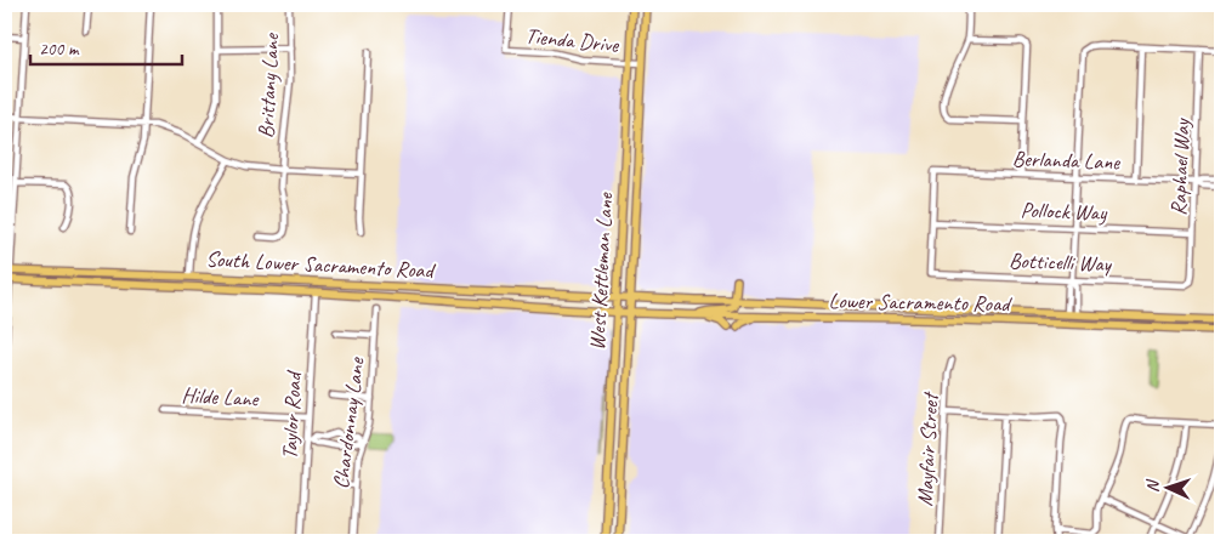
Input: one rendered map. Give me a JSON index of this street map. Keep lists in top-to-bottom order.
{
  "streets": {
    "main road": ["South Lower Sacramento Road", "West Kettleman Lane", "Lower Sacramento Road"],
    "street": [
      "Tienda Drive",
      "Brittany Lane",
      "Berlanda Lane",
      "Raphael Way",
      "Pollock Way",
      "Botticelli Way",
      "Hilde Lane",
      "Taylor Road",
      "Chardonnay Lane",
      "Mayfair Street"
    ]
  },
  "crossings": [
    ["Tienda Drive", "West Kettleman Lane"],
    ["Berlanda Lane", "Raphael Way"],
    ["Berlanda Lane", "Pollock Way"],
    ["Berlanda Lane", "Botticelli Way"],
    ["Raphael Way", "Pollock Way"],
    ["Raphael Way", "Botticelli Way"],
    ["Pollock Way", "Botticelli Way"],
    ["South Lower Sacramento Road", "West Kettleman Lane"],
    ["South Lower Sacramento Road", "Lower Sacramento Road"],
    ["South Lower Sacramento Road", "Taylor Road"],
    ["West Kettleman Lane", "Lower Sacramento Road"],
    ["Hilde Lane", "Taylor Road"]
  ],
  "scale_bar": "200 m",
  "north": "left"
}
